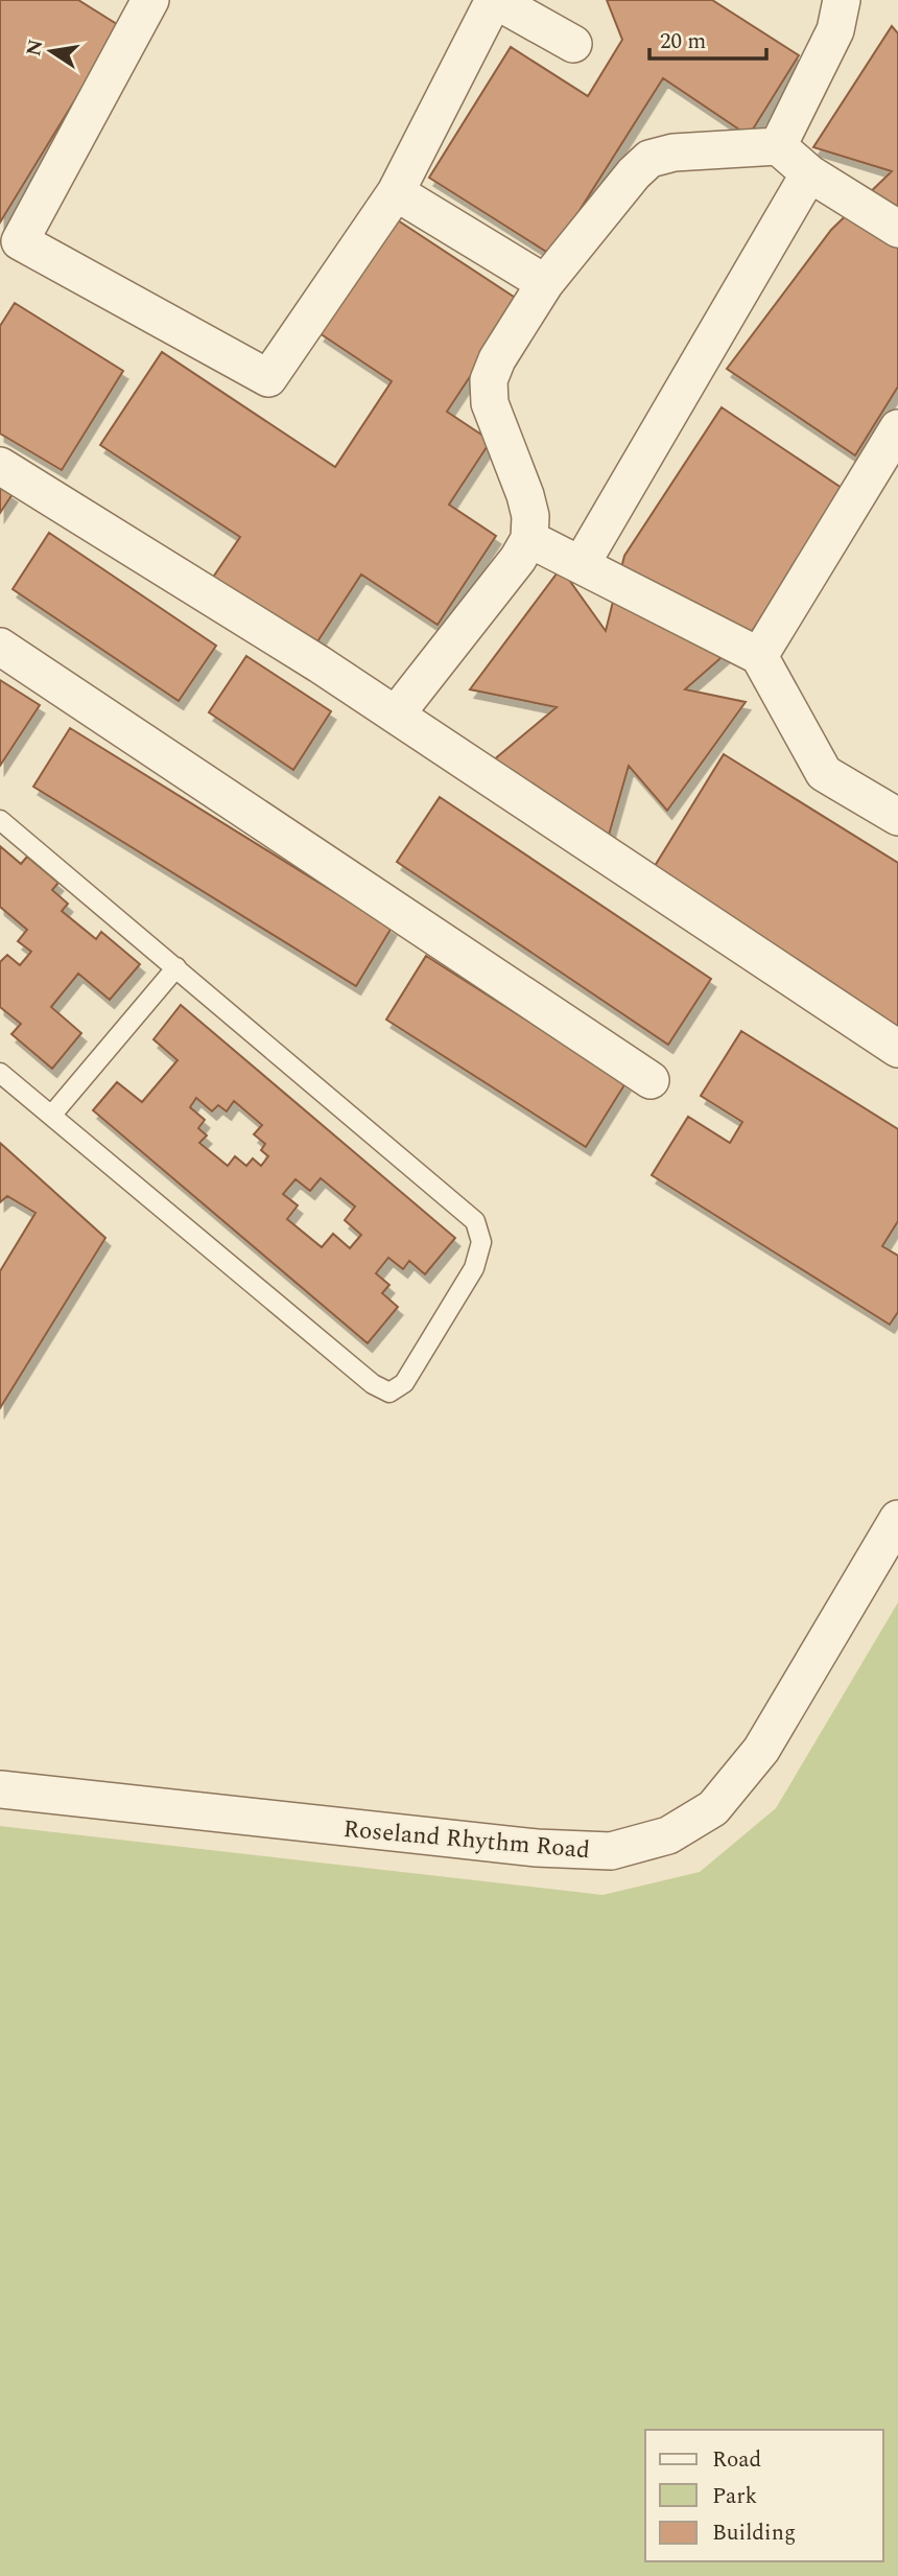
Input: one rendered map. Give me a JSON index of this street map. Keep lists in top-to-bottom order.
{
  "streets": {
    "street": ["Roseland Rhythm Road"]
  },
  "legend": ["Road", "Park", "Building"],
  "scale_bar": "20 m",
  "north": "left"
}
